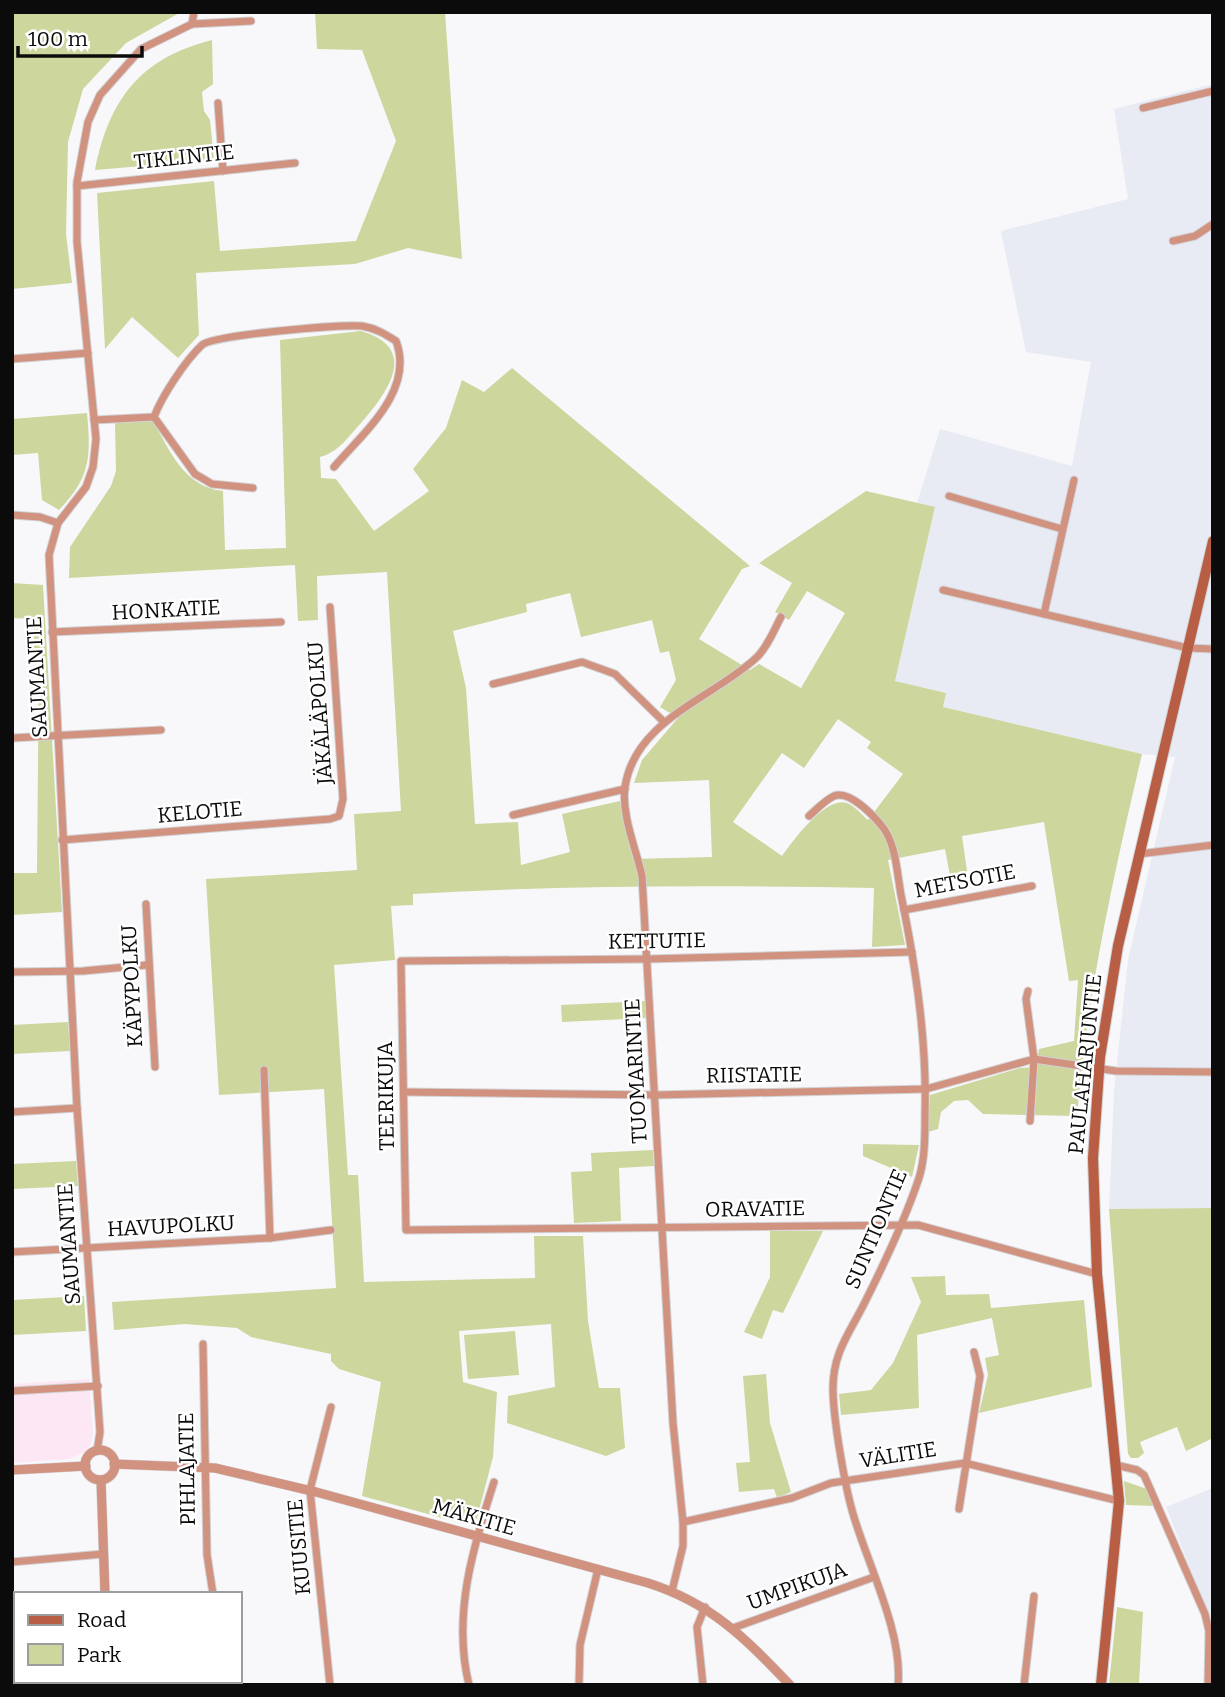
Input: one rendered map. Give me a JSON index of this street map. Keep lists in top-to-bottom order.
{
  "streets": {
    "main road": ["PAULAHARJUNTIE"],
    "street": [
      "TIKLINTIE",
      "HONKATIE",
      "SAUMANTIE",
      "JÄKÄLÄPOLKU",
      "KELOTIE",
      "METSOTIE",
      "KETTUTIE",
      "KÄPYPOLKU",
      "TUOMARINTIE",
      "RIISTATIE",
      "TEERIKUJA",
      "ORAVATIE",
      "HAVUPOLKU",
      "SUNTIONTIE",
      "VÄLITIE",
      "PIHLAJATIE",
      "MÄKITIE",
      "KUUSITIE",
      "UMPIKUJA"
    ]
  },
  "crossings": [
    ["TIKLINTIE", "SAUMANTIE"],
    ["HONKATIE", "SAUMANTIE"],
    ["SAUMANTIE", "KELOTIE"],
    ["SAUMANTIE", "HAVUPOLKU"],
    ["SAUMANTIE", "MÄKITIE"],
    ["JÄKÄLÄPOLKU", "KELOTIE"],
    ["METSOTIE", "SUNTIONTIE"],
    ["KETTUTIE", "TUOMARINTIE"],
    ["KETTUTIE", "TEERIKUJA"],
    ["KETTUTIE", "SUNTIONTIE"],
    ["PAULAHARJUNTIE", "RIISTATIE"],
    ["PAULAHARJUNTIE", "ORAVATIE"],
    ["PAULAHARJUNTIE", "VÄLITIE"],
    ["TUOMARINTIE", "RIISTATIE"],
    ["TUOMARINTIE", "ORAVATIE"],
    ["TUOMARINTIE", "VÄLITIE"],
    ["TUOMARINTIE", "MÄKITIE"],
    ["RIISTATIE", "TEERIKUJA"],
    ["RIISTATIE", "SUNTIONTIE"],
    ["TEERIKUJA", "ORAVATIE"],
    ["ORAVATIE", "SUNTIONTIE"],
    ["SUNTIONTIE", "VÄLITIE"],
    ["SUNTIONTIE", "UMPIKUJA"],
    ["PIHLAJATIE", "MÄKITIE"],
    ["MÄKITIE", "KUUSITIE"],
    ["MÄKITIE", "UMPIKUJA"]
  ],
  "legend": ["Road", "Park"],
  "scale_bar": "100 m"
}
